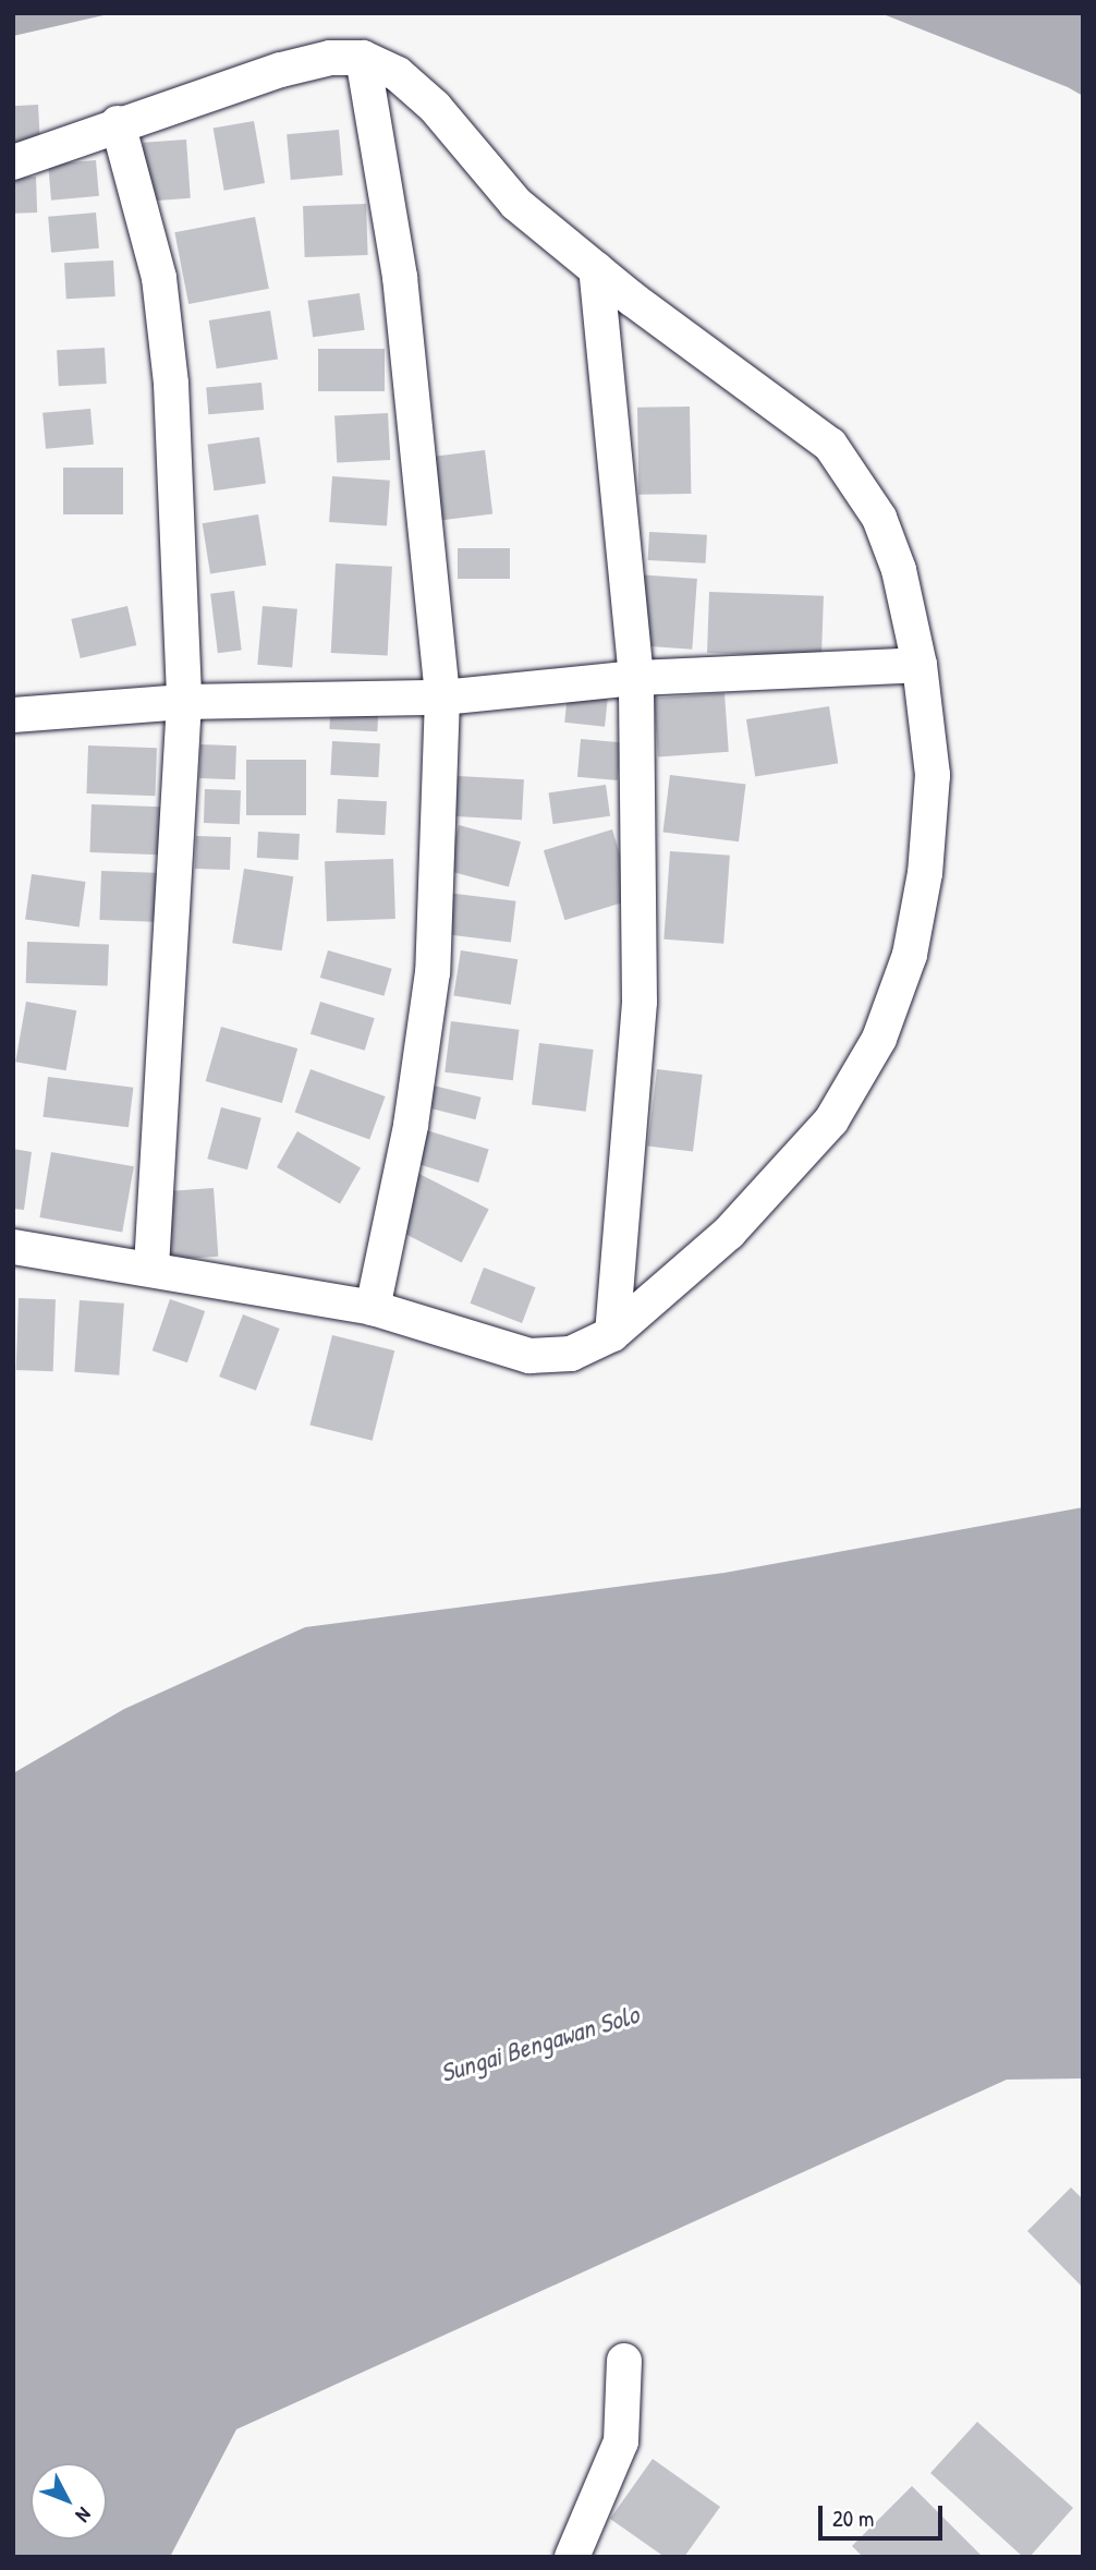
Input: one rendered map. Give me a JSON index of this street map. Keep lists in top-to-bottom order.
{
  "water": ["Sungai Bengawan Solo"],
  "scale_bar": "20 m",
  "north": "bottom right"
}
